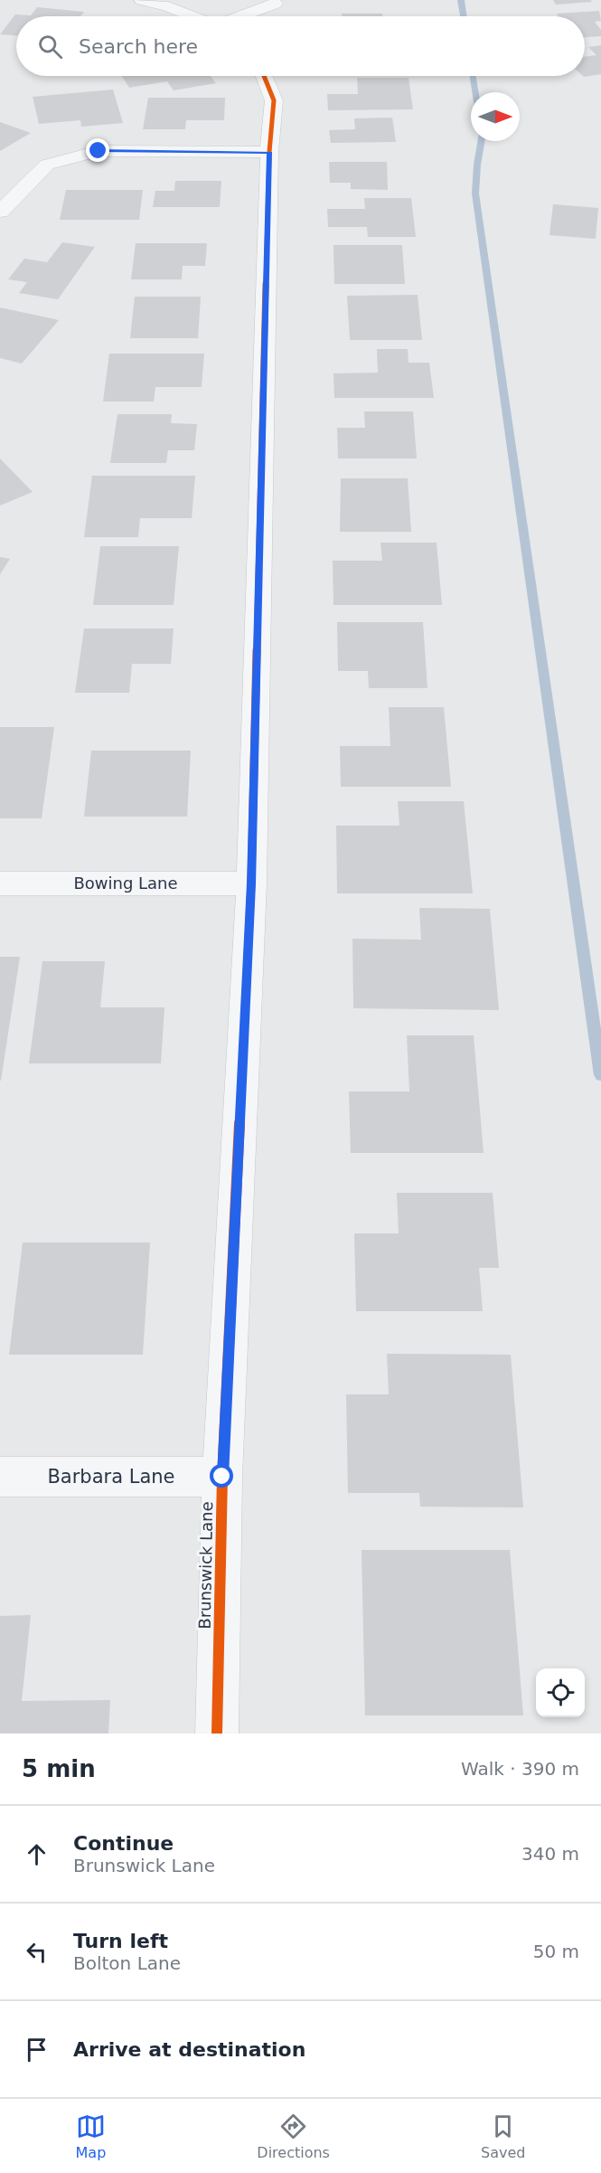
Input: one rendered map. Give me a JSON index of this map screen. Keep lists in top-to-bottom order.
{
  "streets": {
    "street": ["Bowing Lane", "Barbara Lane", "Brunswick Lane"]
  },
  "crossings": [
    ["Bowing Lane", "Brunswick Lane"],
    ["Barbara Lane", "Brunswick Lane"]
  ],
  "north": "right",
  "page": {
    "search": "Search here",
    "heading": ["5 min", "Walk · 390 m"],
    "list": [
      ["Continue", "Brunswick Lane", "340 m"],
      ["Turn left", "Bolton Lane", "50 m"],
      "Arrive at destination"
    ],
    "nav": ["Map", "Directions", "Saved"]
  }
}
